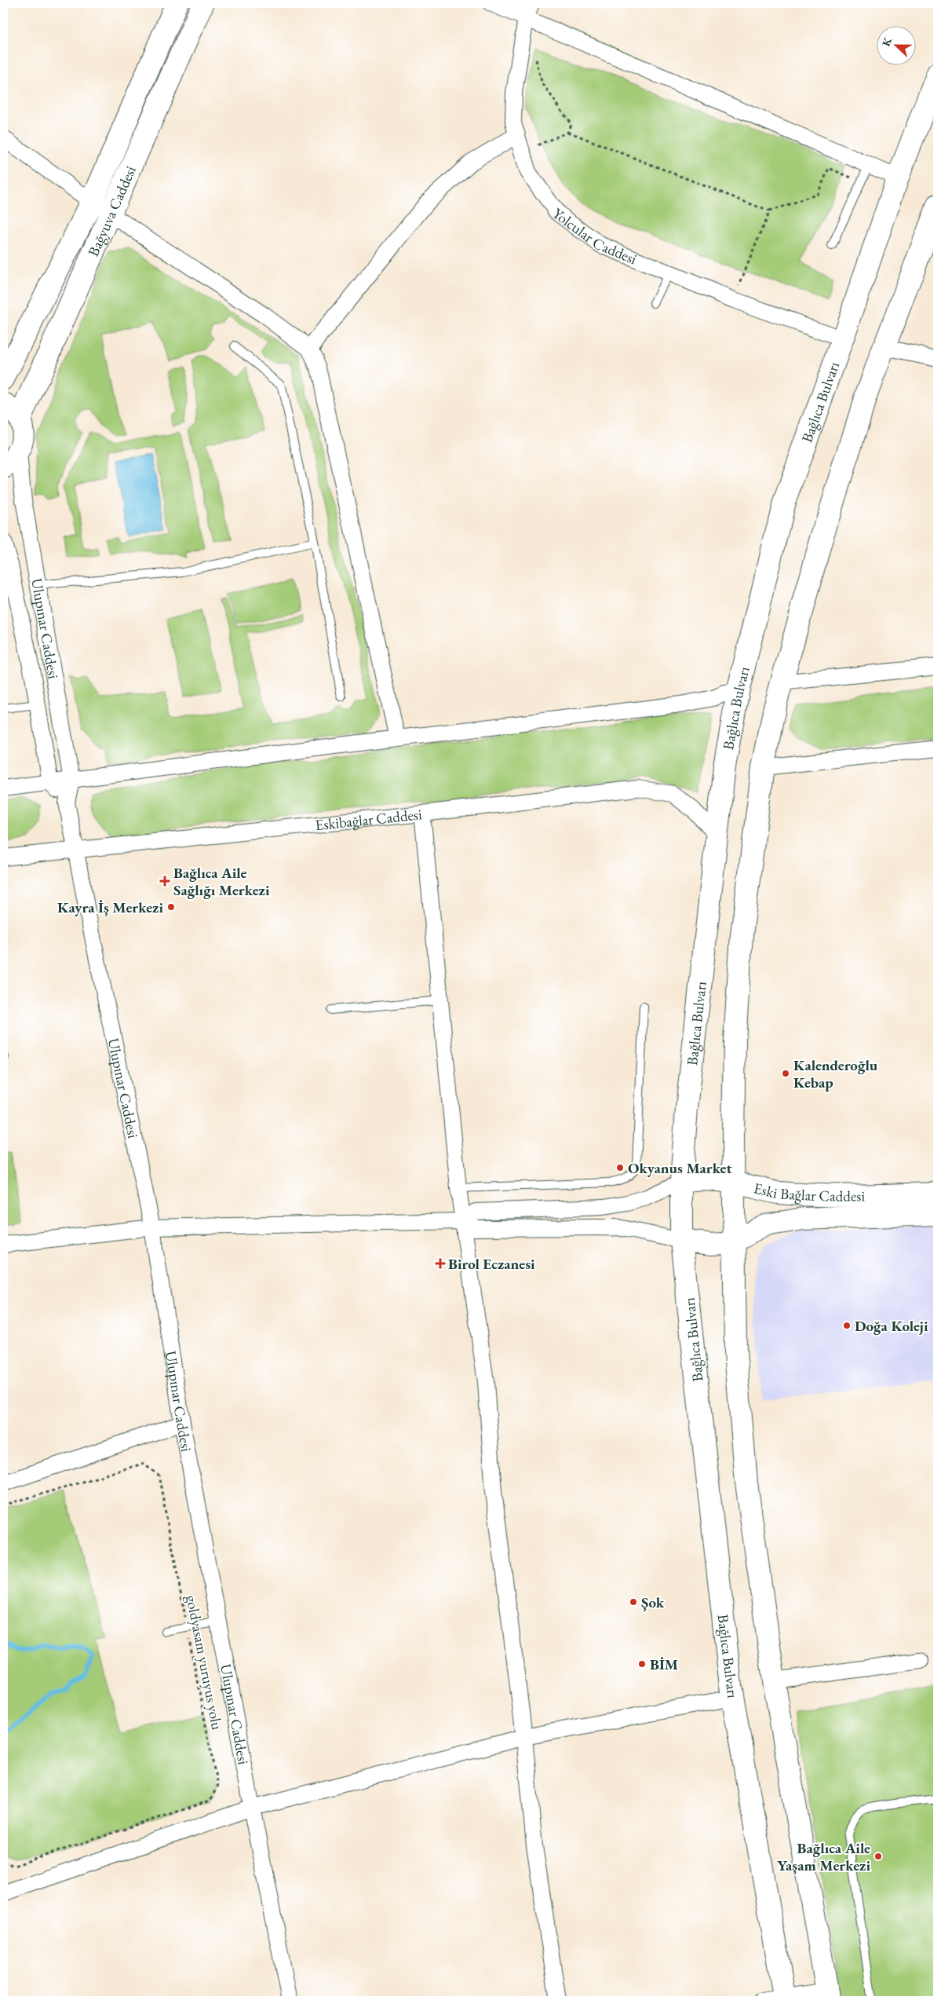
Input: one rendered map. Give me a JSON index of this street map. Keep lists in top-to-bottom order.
{
  "streets": {
    "main road": ["Bağyuva Caddesi", "Bağlıca Bulvarı", "Eski Bağlar Caddesi"],
    "street": ["Yolcular Caddesi", "Ulupınar Caddesi", "Eskibağlar Caddesi"],
    "path": ["goldyasam yuruyus yolu"]
  },
  "crossings": [
    ["Yolcular Caddesi", "Bağlıca Bulvarı"],
    ["Bağlıca Bulvarı", "Eskibağlar Caddesi"],
    ["Bağlıca Bulvarı", "Eski Bağlar Caddesi"],
    ["Ulupınar Caddesi", "Eskibağlar Caddesi"]
  ],
  "places": {
    "health": ["Bağlıca Aile Sağlığı Merkezi", "Birol Eczanesi"],
    "other": [
      "Kayra İş Merkezi",
      "Kalenderoğlu Kebap",
      "Okyanus Market",
      "Doğa Koleji",
      "Şok",
      "BİM",
      "Bağlıca Aile Yaşam Merkezi"
    ]
  },
  "north": "left"
}
